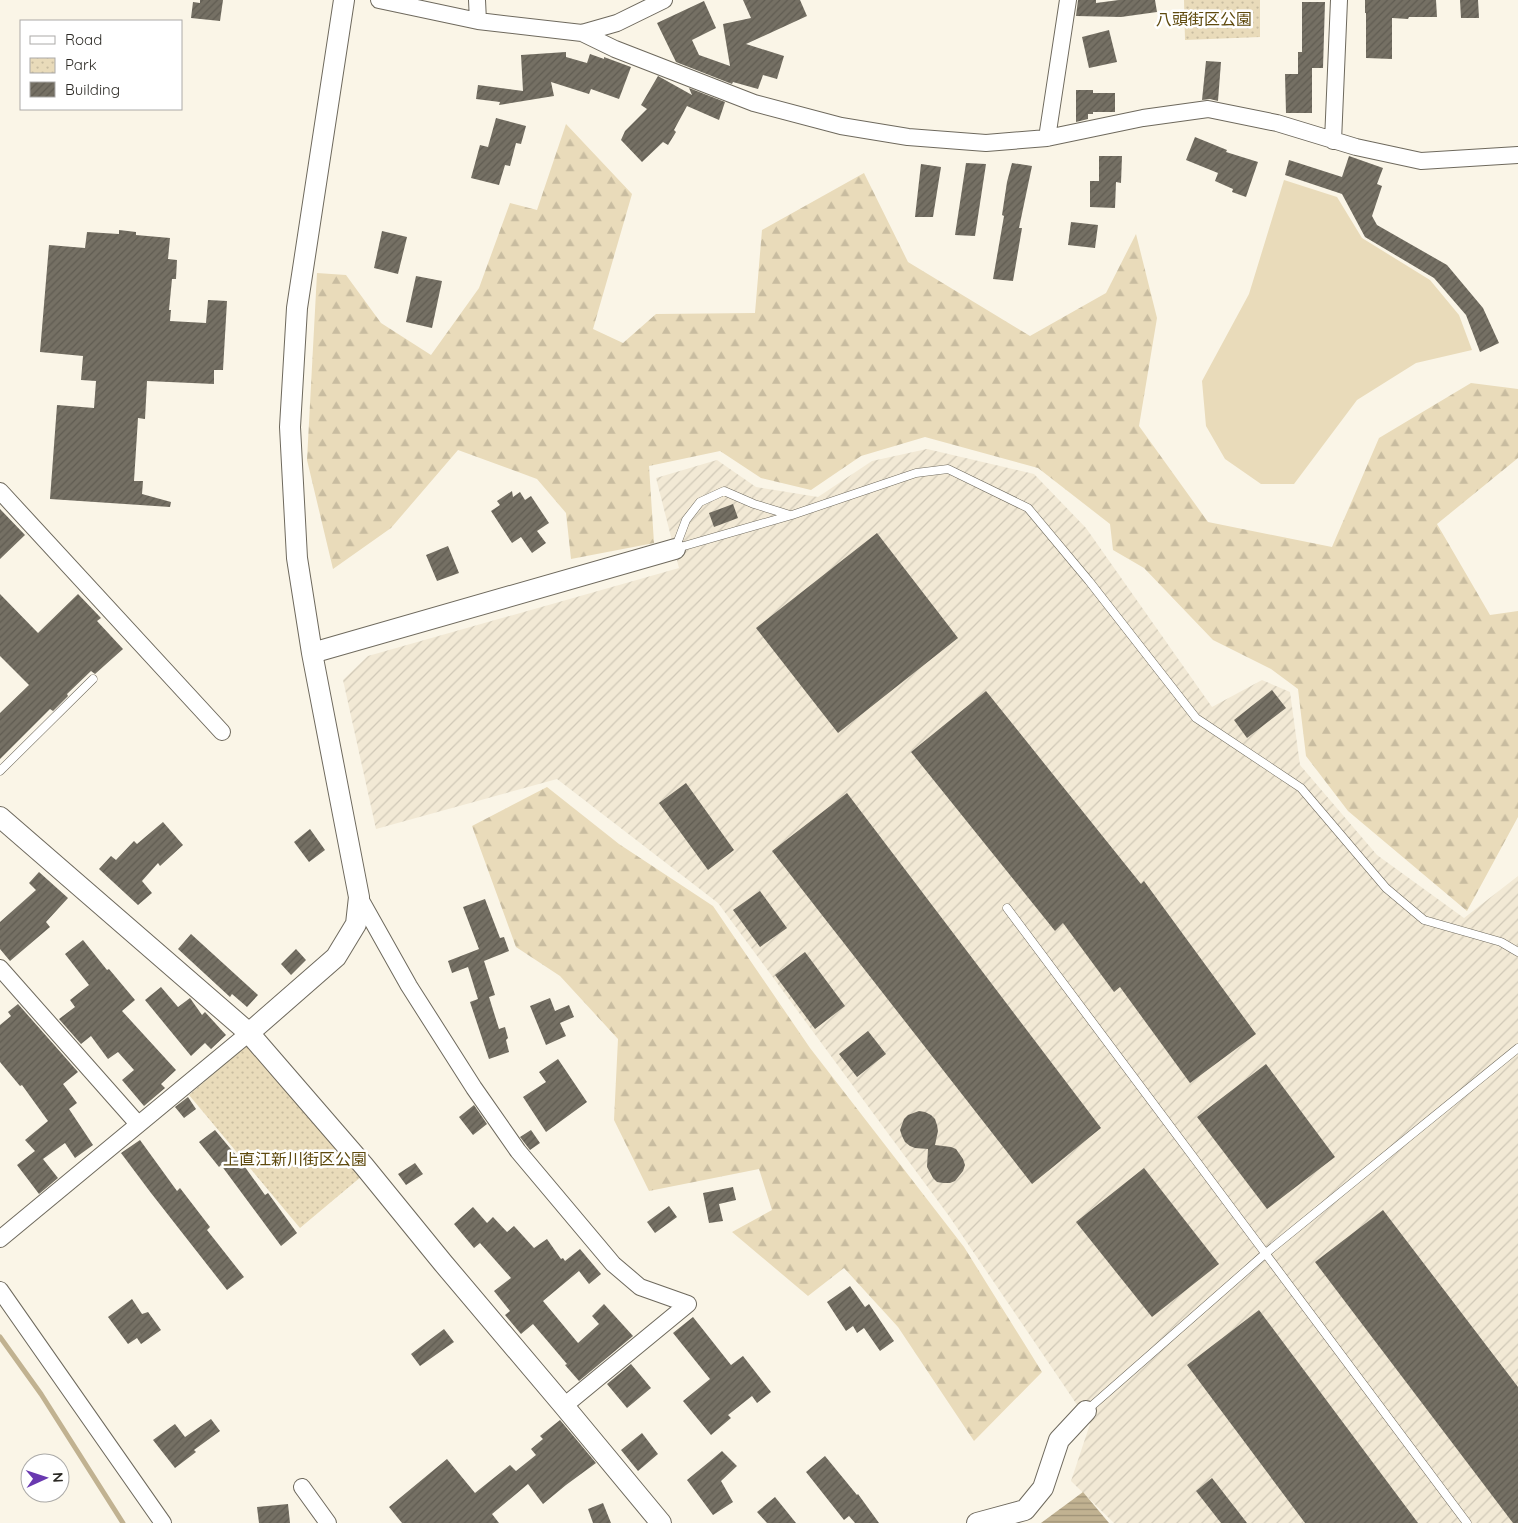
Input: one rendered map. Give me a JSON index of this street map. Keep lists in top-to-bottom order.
{
  "parks": ["八頭街区公園", "上直江新川街区公園"],
  "legend": ["Road", "Park", "Building"],
  "north": "right"
}
